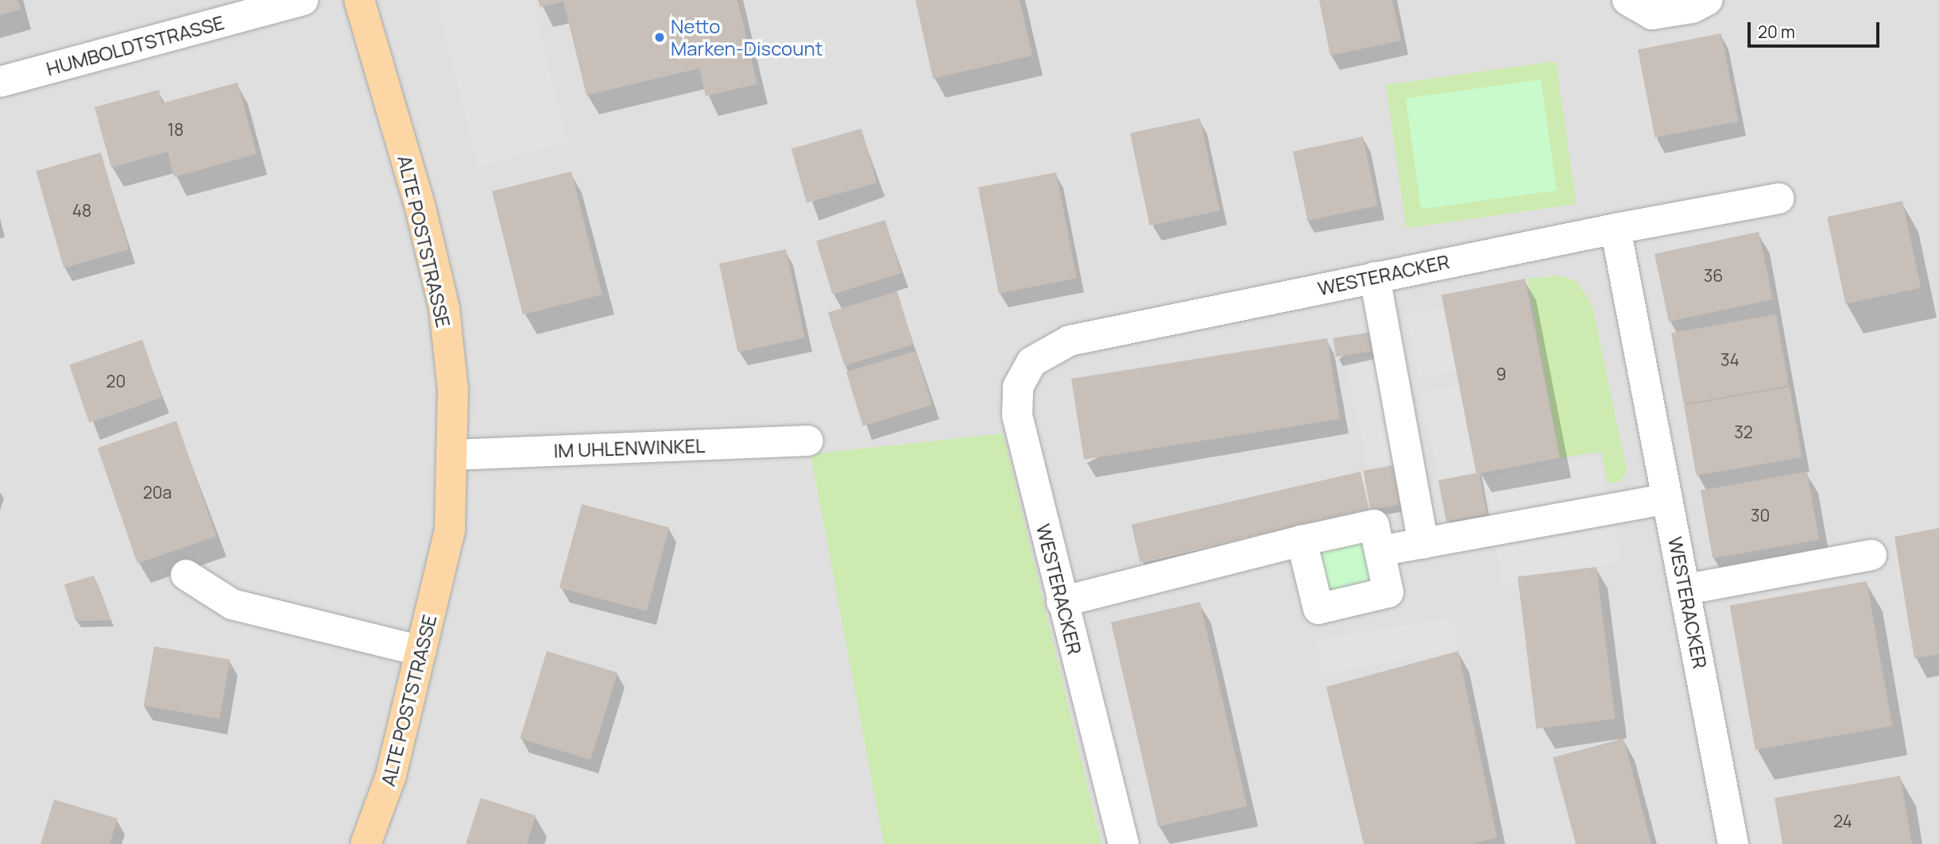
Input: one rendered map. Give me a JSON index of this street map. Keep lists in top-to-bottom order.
{
  "streets": {
    "main road": ["ALTE POSTSTRASSE"],
    "street": ["HUMBOLDTSTRASSE", "WESTERACKER", "IM UHLENWINKEL"]
  },
  "crossings": [
    ["ALTE POSTSTRASSE", "IM UHLENWINKEL"]
  ],
  "places": ["Netto Marken-Discount"],
  "house_numbers": [
    "18",
    "48",
    "36",
    "34",
    "9",
    "20",
    "32",
    "20a",
    "30",
    "24"
  ],
  "scale_bar": "20 m"
}
